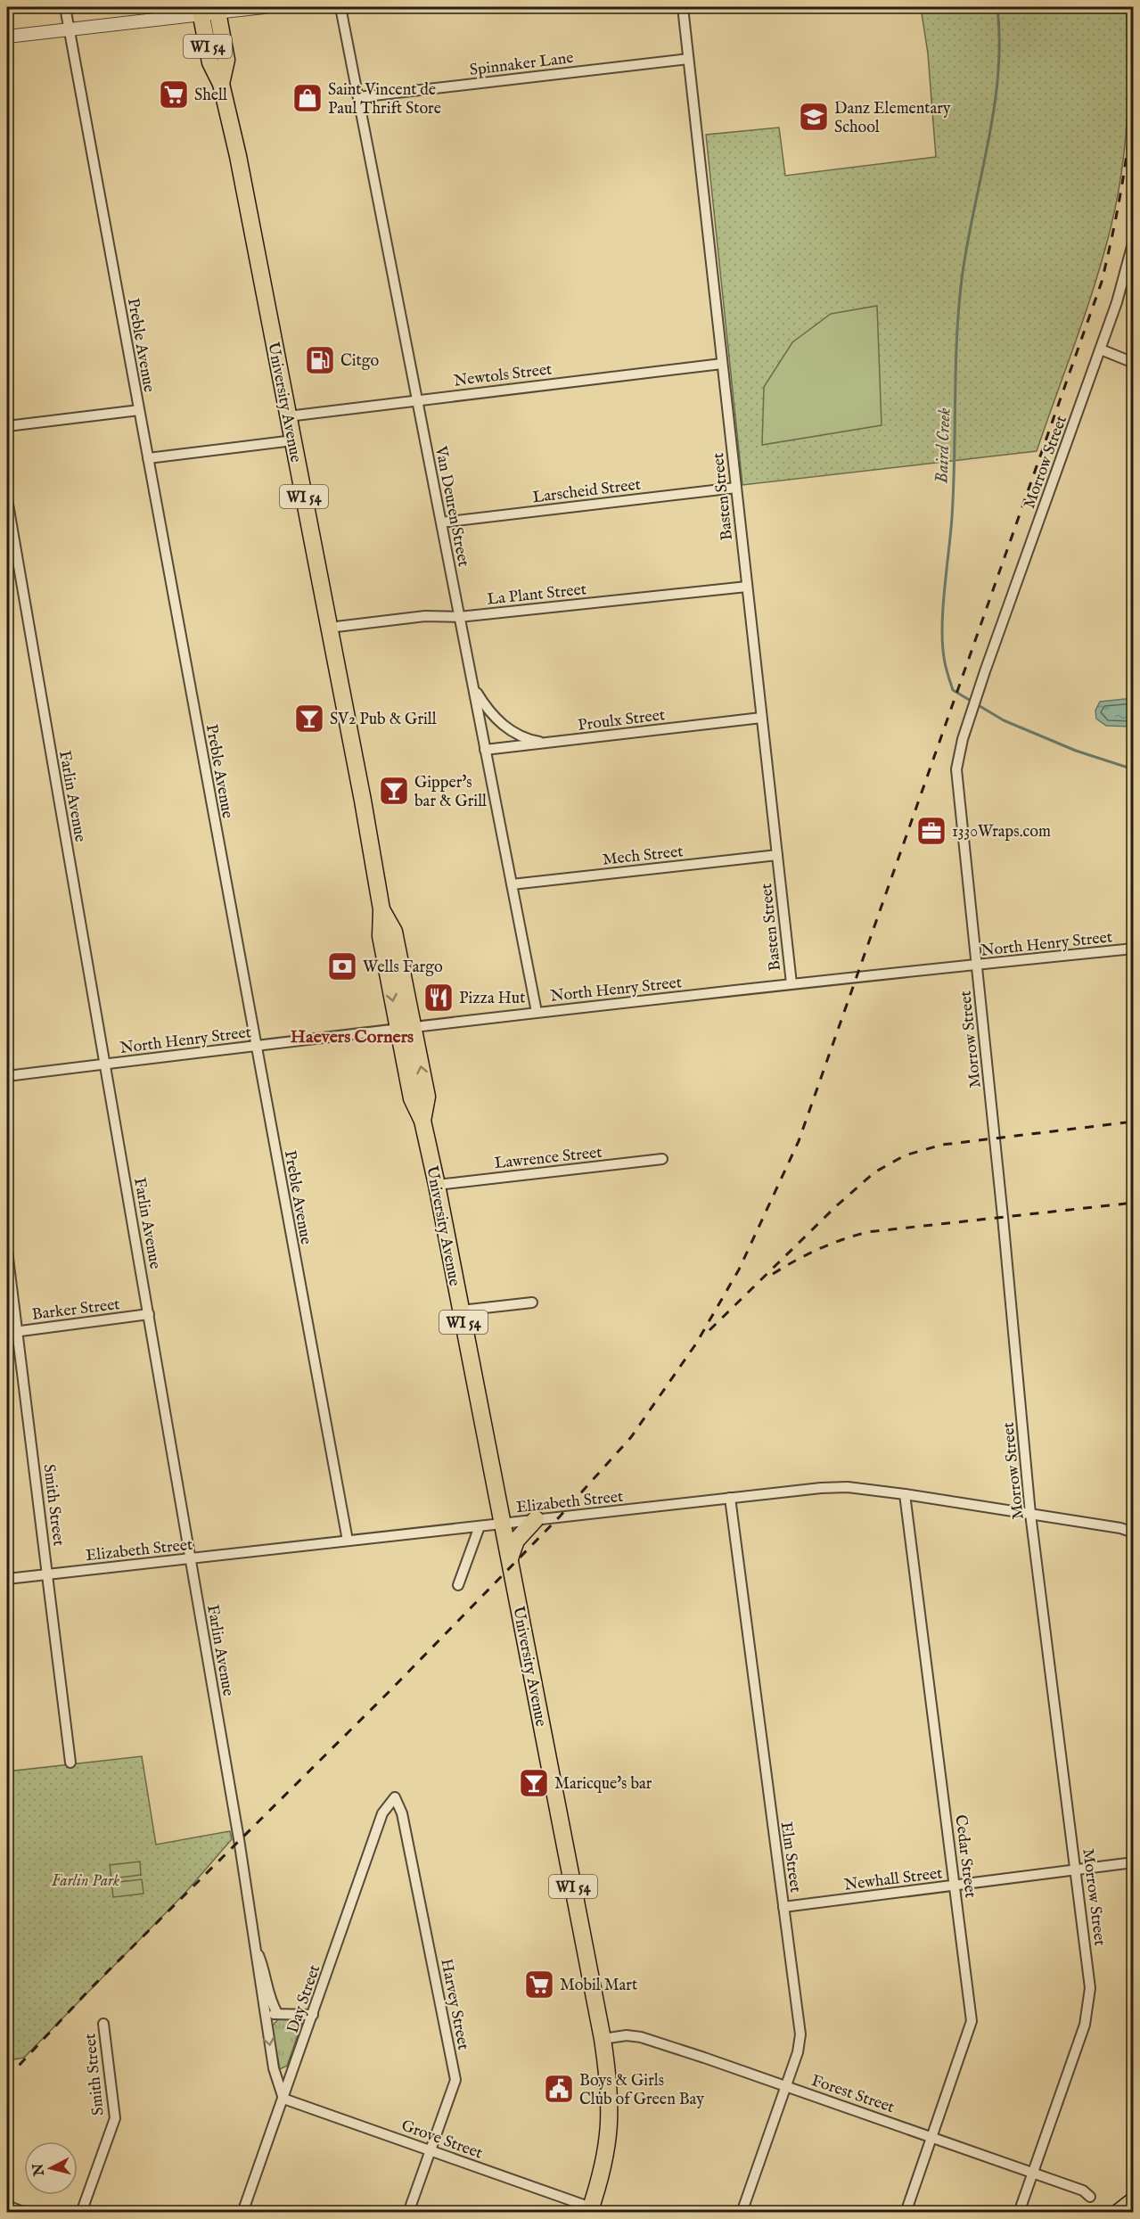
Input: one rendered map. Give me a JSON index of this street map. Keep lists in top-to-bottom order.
{
  "streets": {
    "main road": ["WI 54", "University Avenue"],
    "street": [
      "Spinnaker Lane",
      "Preble Avenue",
      "Newtols Street",
      "Morrow Street",
      "Larscheid Street",
      "Basten Street",
      "Van Deuren Street",
      "La Plant Street",
      "Proulx Street",
      "Farlin Avenue",
      "Mech Street",
      "North Henry Street",
      "Lawrence Street",
      "Barker Street",
      "Elizabeth Street",
      "Smith Street",
      "Cedar Street",
      "Elm Street",
      "Newhall Street",
      "Day Street",
      "Harvey Street",
      "Forest Street",
      "Grove Street"
    ]
  },
  "crossings": [
    ["Spinnaker Lane", "Basten Street"],
    ["Spinnaker Lane", "Van Deuren Street"],
    ["Preble Avenue", "North Henry Street"],
    ["Preble Avenue", "Elizabeth Street"],
    ["Newtols Street", "University Avenue"],
    ["Newtols Street", "Basten Street"],
    ["Newtols Street", "Van Deuren Street"],
    ["University Avenue", "La Plant Street"],
    ["University Avenue", "North Henry Street"],
    ["University Avenue", "Lawrence Street"],
    ["University Avenue", "Elizabeth Street"],
    ["University Avenue", "Forest Street"],
    ["University Avenue", "Grove Street"],
    ["Morrow Street", "North Henry Street"],
    ["Morrow Street", "Elizabeth Street"],
    ["Morrow Street", "Newhall Street"],
    ["Morrow Street", "Forest Street"],
    ["Larscheid Street", "Basten Street"],
    ["Larscheid Street", "Van Deuren Street"],
    ["Basten Street", "La Plant Street"],
    ["Basten Street", "Proulx Street"],
    ["Basten Street", "Mech Street"],
    ["Basten Street", "North Henry Street"],
    ["Van Deuren Street", "La Plant Street"],
    ["Van Deuren Street", "Proulx Street"],
    ["Van Deuren Street", "Mech Street"],
    ["Van Deuren Street", "North Henry Street"],
    ["Farlin Avenue", "North Henry Street"],
    ["Farlin Avenue", "Barker Street"],
    ["Farlin Avenue", "Elizabeth Street"],
    ["Farlin Avenue", "Day Street"],
    ["Farlin Avenue", "Grove Street"],
    ["Barker Street", "Smith Street"],
    ["Elizabeth Street", "Smith Street"],
    ["Elizabeth Street", "Cedar Street"],
    ["Elizabeth Street", "Elm Street"],
    ["Cedar Street", "Newhall Street"],
    ["Cedar Street", "Forest Street"],
    ["Elm Street", "Newhall Street"],
    ["Elm Street", "Forest Street"],
    ["Day Street", "Harvey Street"],
    ["Day Street", "Grove Street"],
    ["Harvey Street", "Grove Street"]
  ],
  "districts": ["Haevers Corners"],
  "water": ["Baird Creek"],
  "parks": ["Farlin Park"],
  "places": {
    "supermarket": ["Shell", "Mobil Mart"],
    "shop": ["Saint Vincent de Paul Thrift Store"],
    "school or university": ["Danz Elementary School"],
    "fuel station": ["Citgo"],
    "bar": ["SV2 Pub & Grill", "Gipper's bar & Grill", "Maricque's bar"],
    "office": ["1330Wraps.com"],
    "bank": ["Wells Fargo"],
    "restaurant": ["Pizza Hut"],
    "public building": ["Boys & Girls Club of Green Bay"]
  },
  "north": "left"
}
